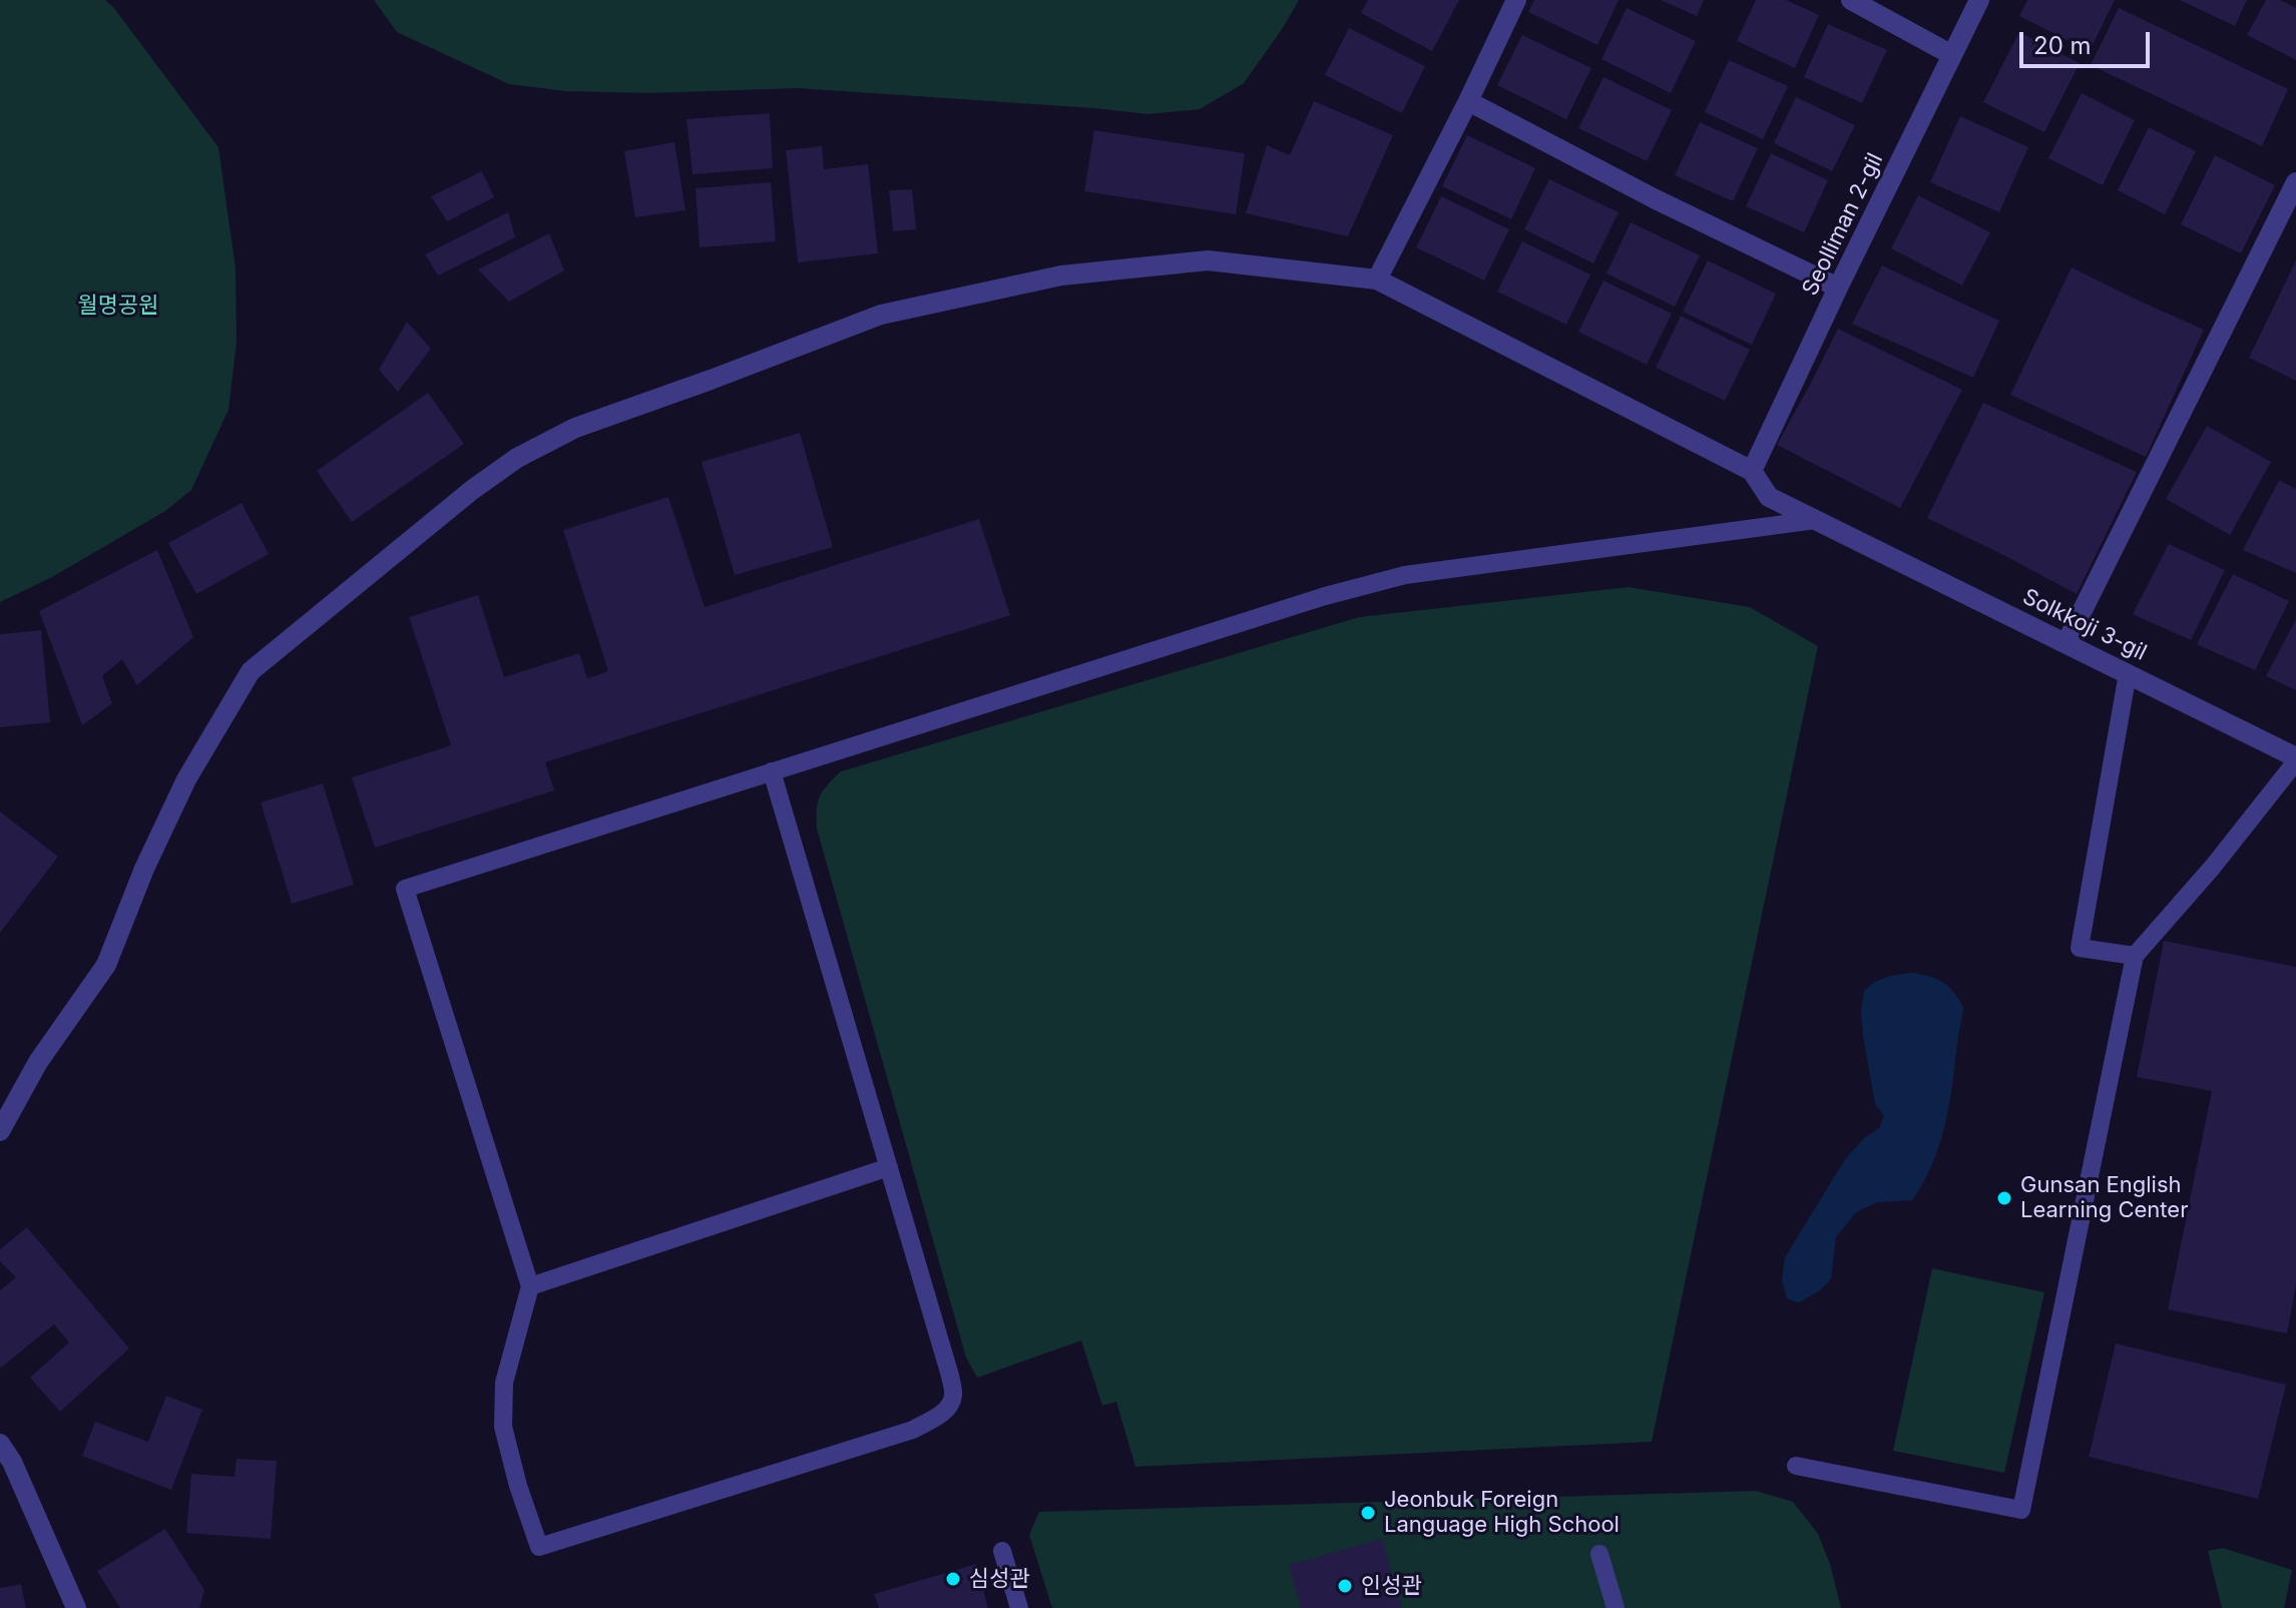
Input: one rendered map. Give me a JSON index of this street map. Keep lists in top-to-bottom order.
{
  "streets": {
    "street": ["Seolliman 2-gil", "Solkkoji 3-gil"]
  },
  "crossings": [
    ["Seolliman 2-gil", "Solkkoji 3-gil"]
  ],
  "parks": ["월명공원"],
  "places": [
    "Gunsan English Learning Center",
    "Jeonbuk Foreign Language High School",
    "심성관",
    "인성관"
  ],
  "scale_bar": "20 m"
}
